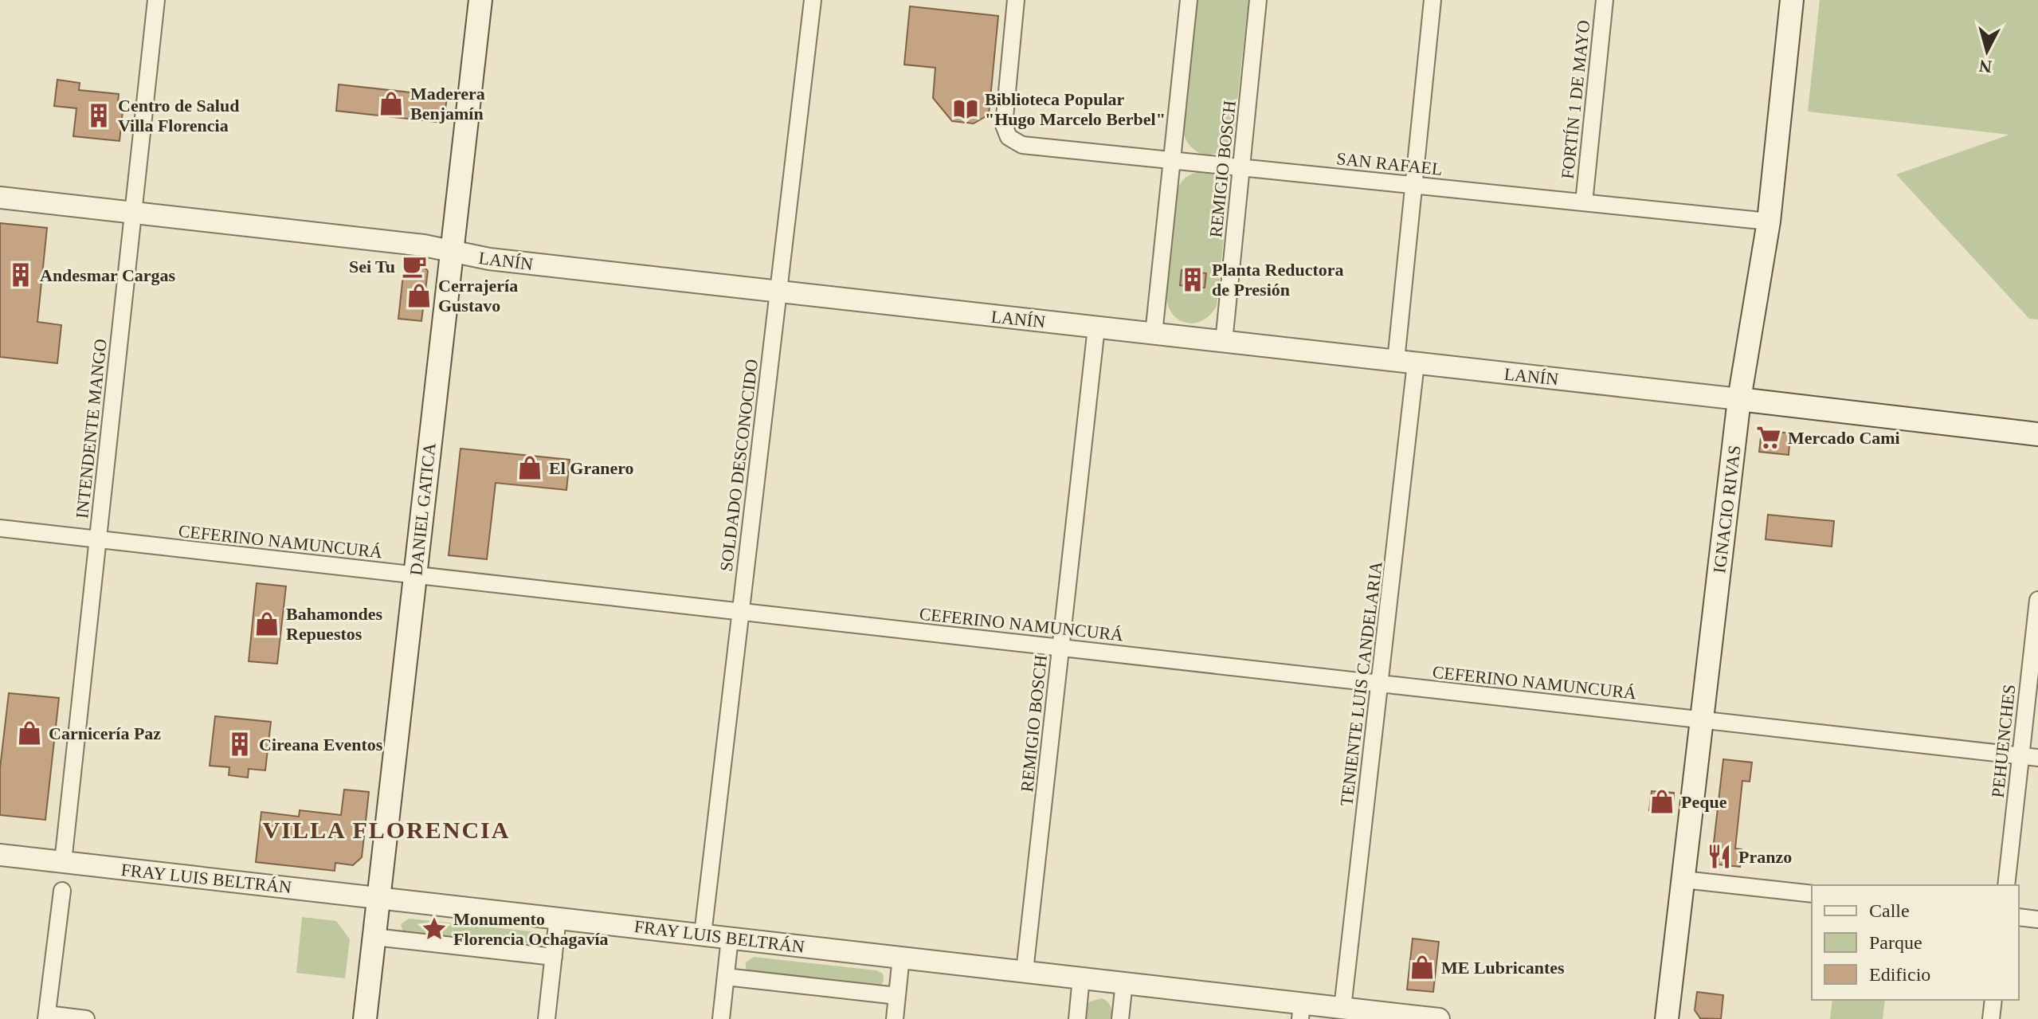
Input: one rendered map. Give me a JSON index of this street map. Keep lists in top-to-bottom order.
{
  "streets": {
    "main road": ["LANÍN", "DANIEL GATICA", "IGNACIO RIVAS"],
    "street": [
      "FORTÍN 1 DE MAYO",
      "SAN RAFAEL",
      "REMIGIO BOSCH",
      "INTENDENTE MANGO",
      "SOLDADO DESCONOCIDO",
      "CEFERINO NAMUNCURÁ",
      "TENIENTE LUIS CANDELARIA",
      "PEHUENCHES",
      "FRAY LUIS BELTRÁN"
    ]
  },
  "crossings": [
    ["FORTÍN 1 DE MAYO", "SAN RAFAEL"],
    ["SAN RAFAEL", "REMIGIO BOSCH"],
    ["SAN RAFAEL", "IGNACIO RIVAS"],
    ["SAN RAFAEL", "TENIENTE LUIS CANDELARIA"],
    ["REMIGIO BOSCH", "LANÍN"],
    ["REMIGIO BOSCH", "CEFERINO NAMUNCURÁ"],
    ["REMIGIO BOSCH", "FRAY LUIS BELTRÁN"],
    ["LANÍN", "INTENDENTE MANGO"],
    ["LANÍN", "SOLDADO DESCONOCIDO"],
    ["LANÍN", "DANIEL GATICA"],
    ["LANÍN", "IGNACIO RIVAS"],
    ["LANÍN", "TENIENTE LUIS CANDELARIA"],
    ["INTENDENTE MANGO", "CEFERINO NAMUNCURÁ"],
    ["INTENDENTE MANGO", "FRAY LUIS BELTRÁN"],
    ["SOLDADO DESCONOCIDO", "CEFERINO NAMUNCURÁ"],
    ["SOLDADO DESCONOCIDO", "FRAY LUIS BELTRÁN"],
    ["DANIEL GATICA", "CEFERINO NAMUNCURÁ"],
    ["DANIEL GATICA", "FRAY LUIS BELTRÁN"],
    ["IGNACIO RIVAS", "CEFERINO NAMUNCURÁ"],
    ["CEFERINO NAMUNCURÁ", "TENIENTE LUIS CANDELARIA"],
    ["CEFERINO NAMUNCURÁ", "PEHUENCHES"],
    ["TENIENTE LUIS CANDELARIA", "FRAY LUIS BELTRÁN"]
  ],
  "districts": ["VILLA FLORENCIA"],
  "places": {
    "shop": [
      "Maderera Benjamín",
      "Cerrajería Gustavo",
      "El Granero",
      "Bahamondes Repuestos",
      "Carnicería Paz",
      "Peque",
      "ME Lubricantes"
    ],
    "library": ["Biblioteca Popular \"Hugo Marcelo Berbel\""],
    "building": [
      "Centro de Salud Villa Florencia",
      "Andesmar Cargas",
      "Planta Reductora de Presión",
      "Cireana Eventos"
    ],
    "cafe": ["Sei Tu"],
    "supermarket": ["Mercado Cami"],
    "restaurant": ["Pranzo"],
    "place": ["Monumento Florencia Ochagavía"]
  },
  "legend": ["Calle", "Parque", "Edificio"],
  "north": "bottom"
}
